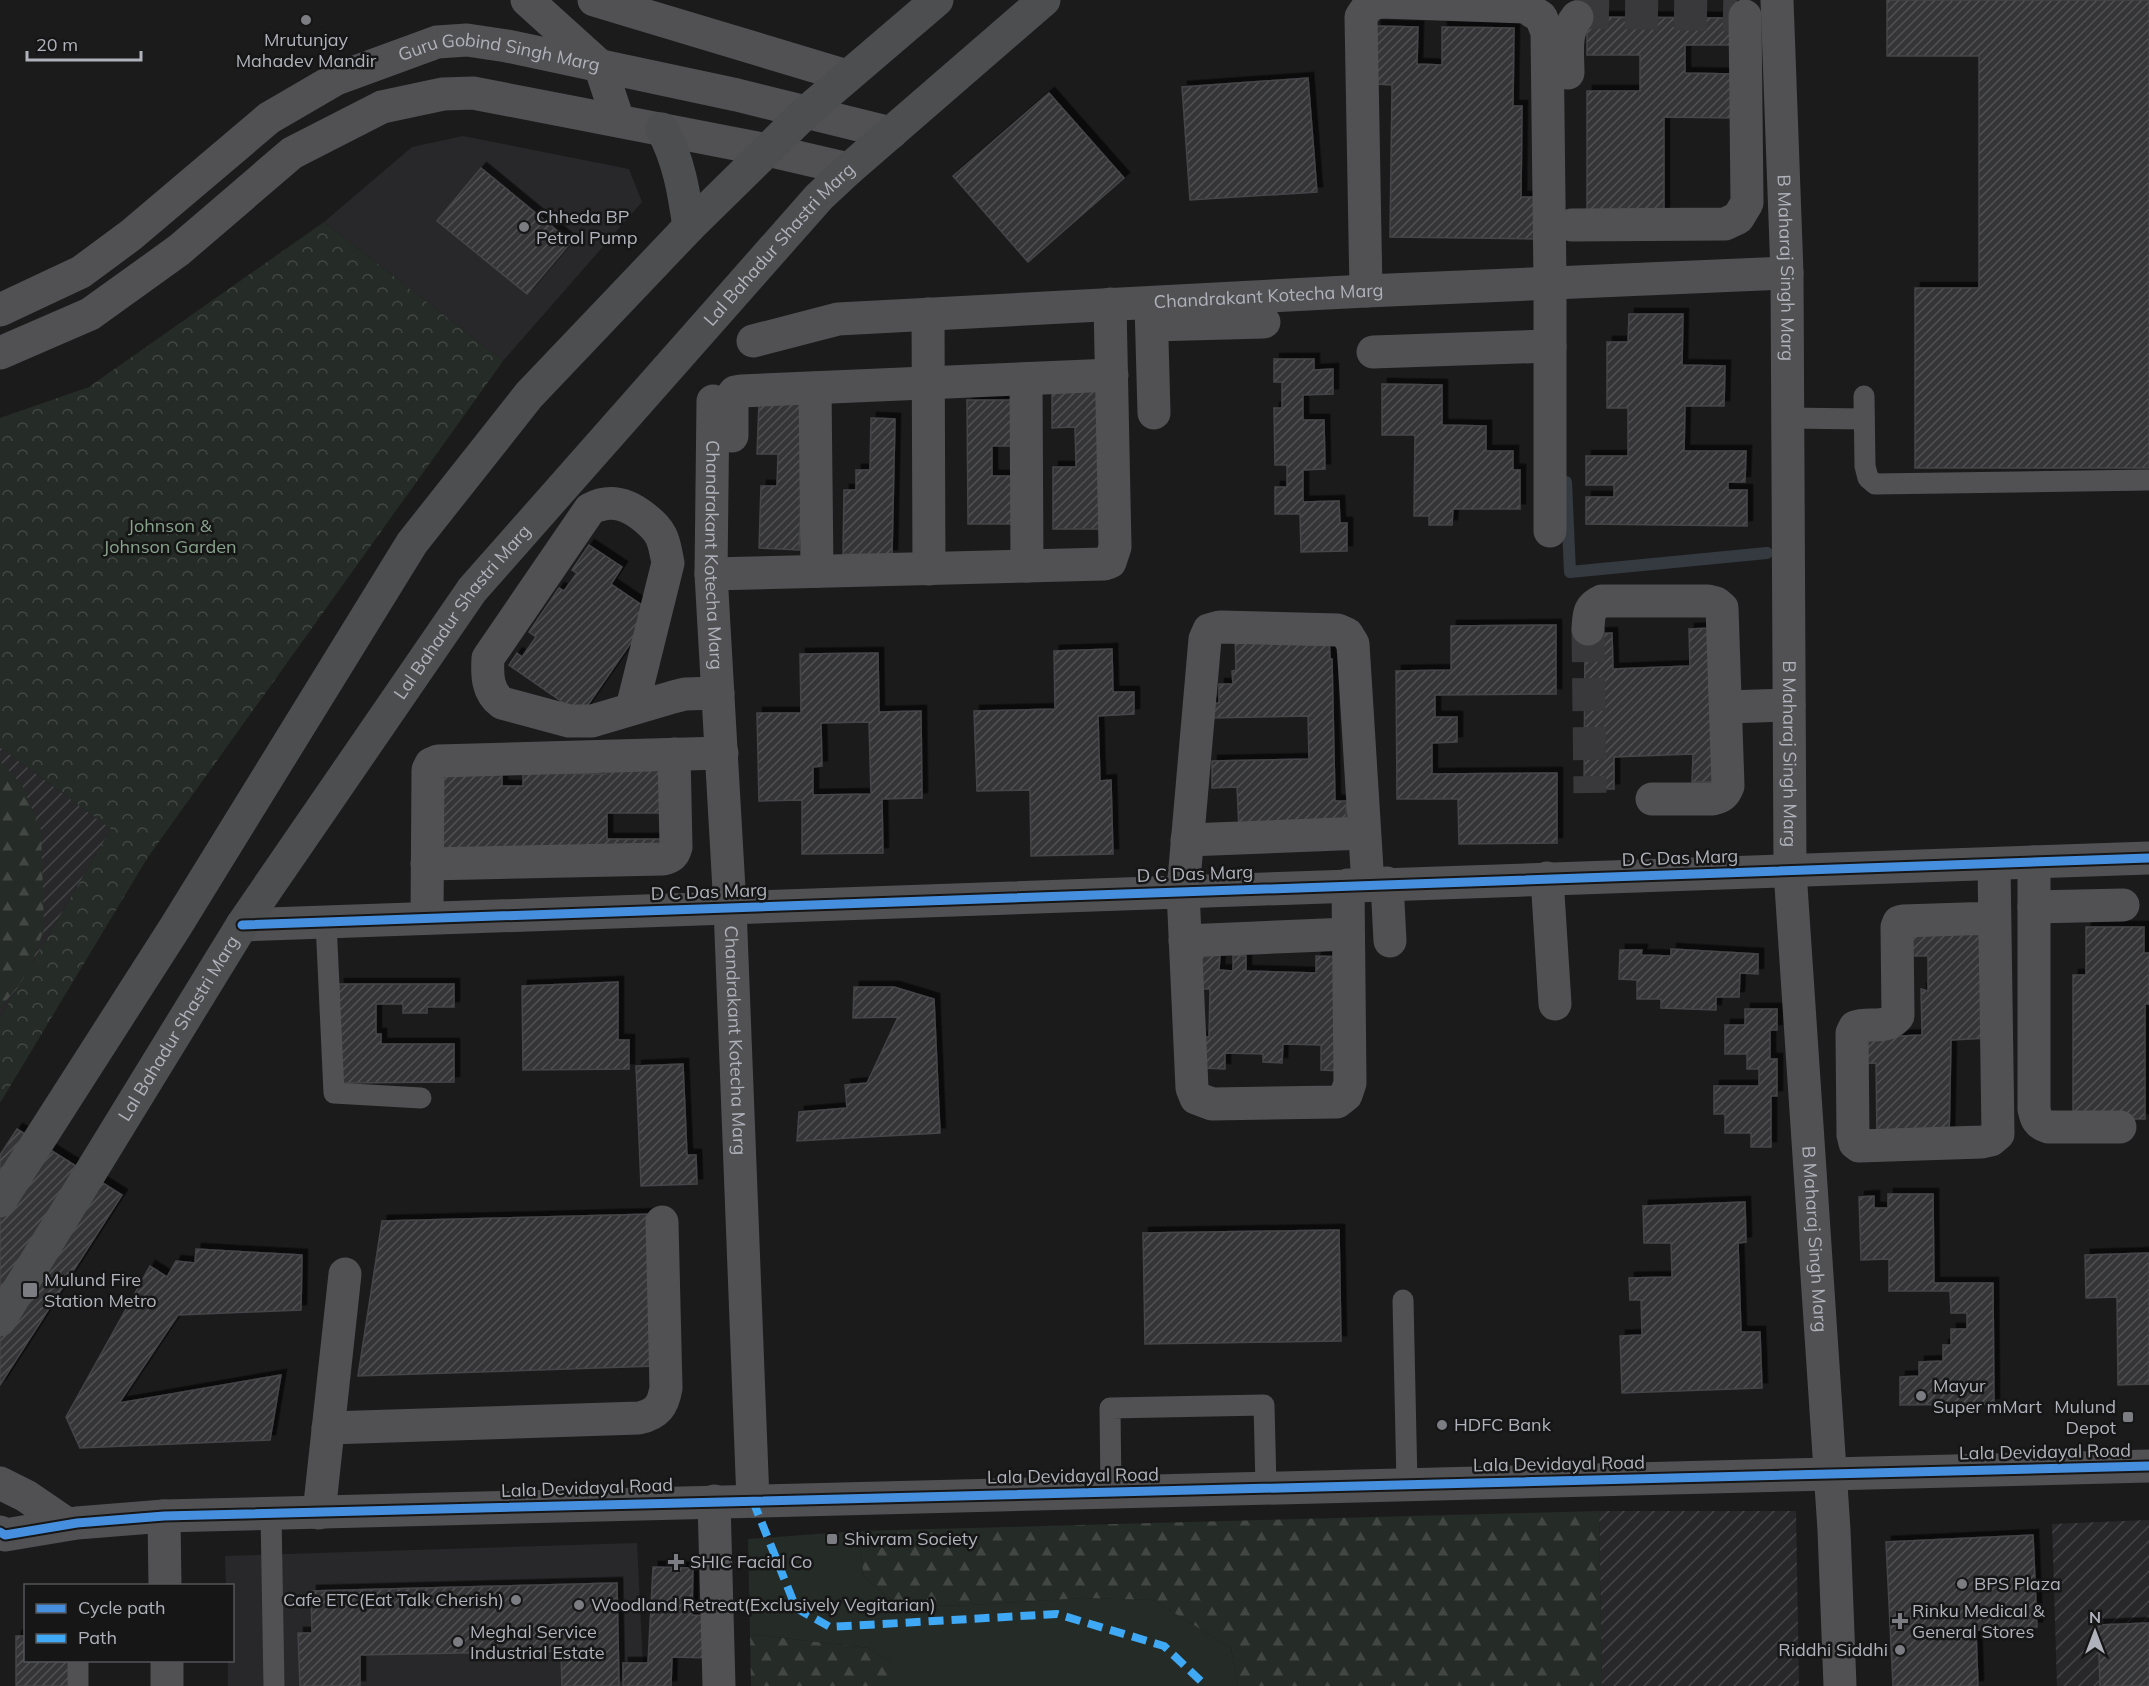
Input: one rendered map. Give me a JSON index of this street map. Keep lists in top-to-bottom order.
{
  "streets": {
    "main road": ["Lal Bahadur Shastri Marg"],
    "street": [
      "Guru Gobind Singh Marg",
      "B Maharaj Singh Marg",
      "Chandrakant Kotecha Marg",
      "D C Das Marg",
      "Lala Devidayal Road"
    ]
  },
  "crossings": [
    ["Guru Gobind Singh Marg", "Lal Bahadur Shastri Marg"],
    ["Lal Bahadur Shastri Marg", "D C Das Marg"],
    ["B Maharaj Singh Marg", "Chandrakant Kotecha Marg"],
    ["B Maharaj Singh Marg", "D C Das Marg"],
    ["B Maharaj Singh Marg", "Lala Devidayal Road"],
    ["Chandrakant Kotecha Marg", "D C Das Marg"],
    ["Chandrakant Kotecha Marg", "Lala Devidayal Road"]
  ],
  "parks": ["Johnson & Johnson Garden"],
  "places": {
    "other": [
      "Mrutunjay Mahadev Mandir",
      "Chheda BP Petrol Pump",
      "Mayur Super mMart",
      "HDFC Bank",
      "BPS Plaza",
      "Cafe ETC(Eat Talk Cherish)",
      "Woodland Retreat(Exclusively Vegitarian)",
      "Meghal Service Industrial Estate",
      "Riddhi Siddhi"
    ],
    "transit": ["Mulund Fire Station Metro", "Mulund Depot", "Shivram Society"],
    "health": ["SHIC Facial Co", "Rinku Medical & General Stores"]
  },
  "legend": ["Cycle path", "Path"],
  "scale_bar": "20 m",
  "north": "top"
}
